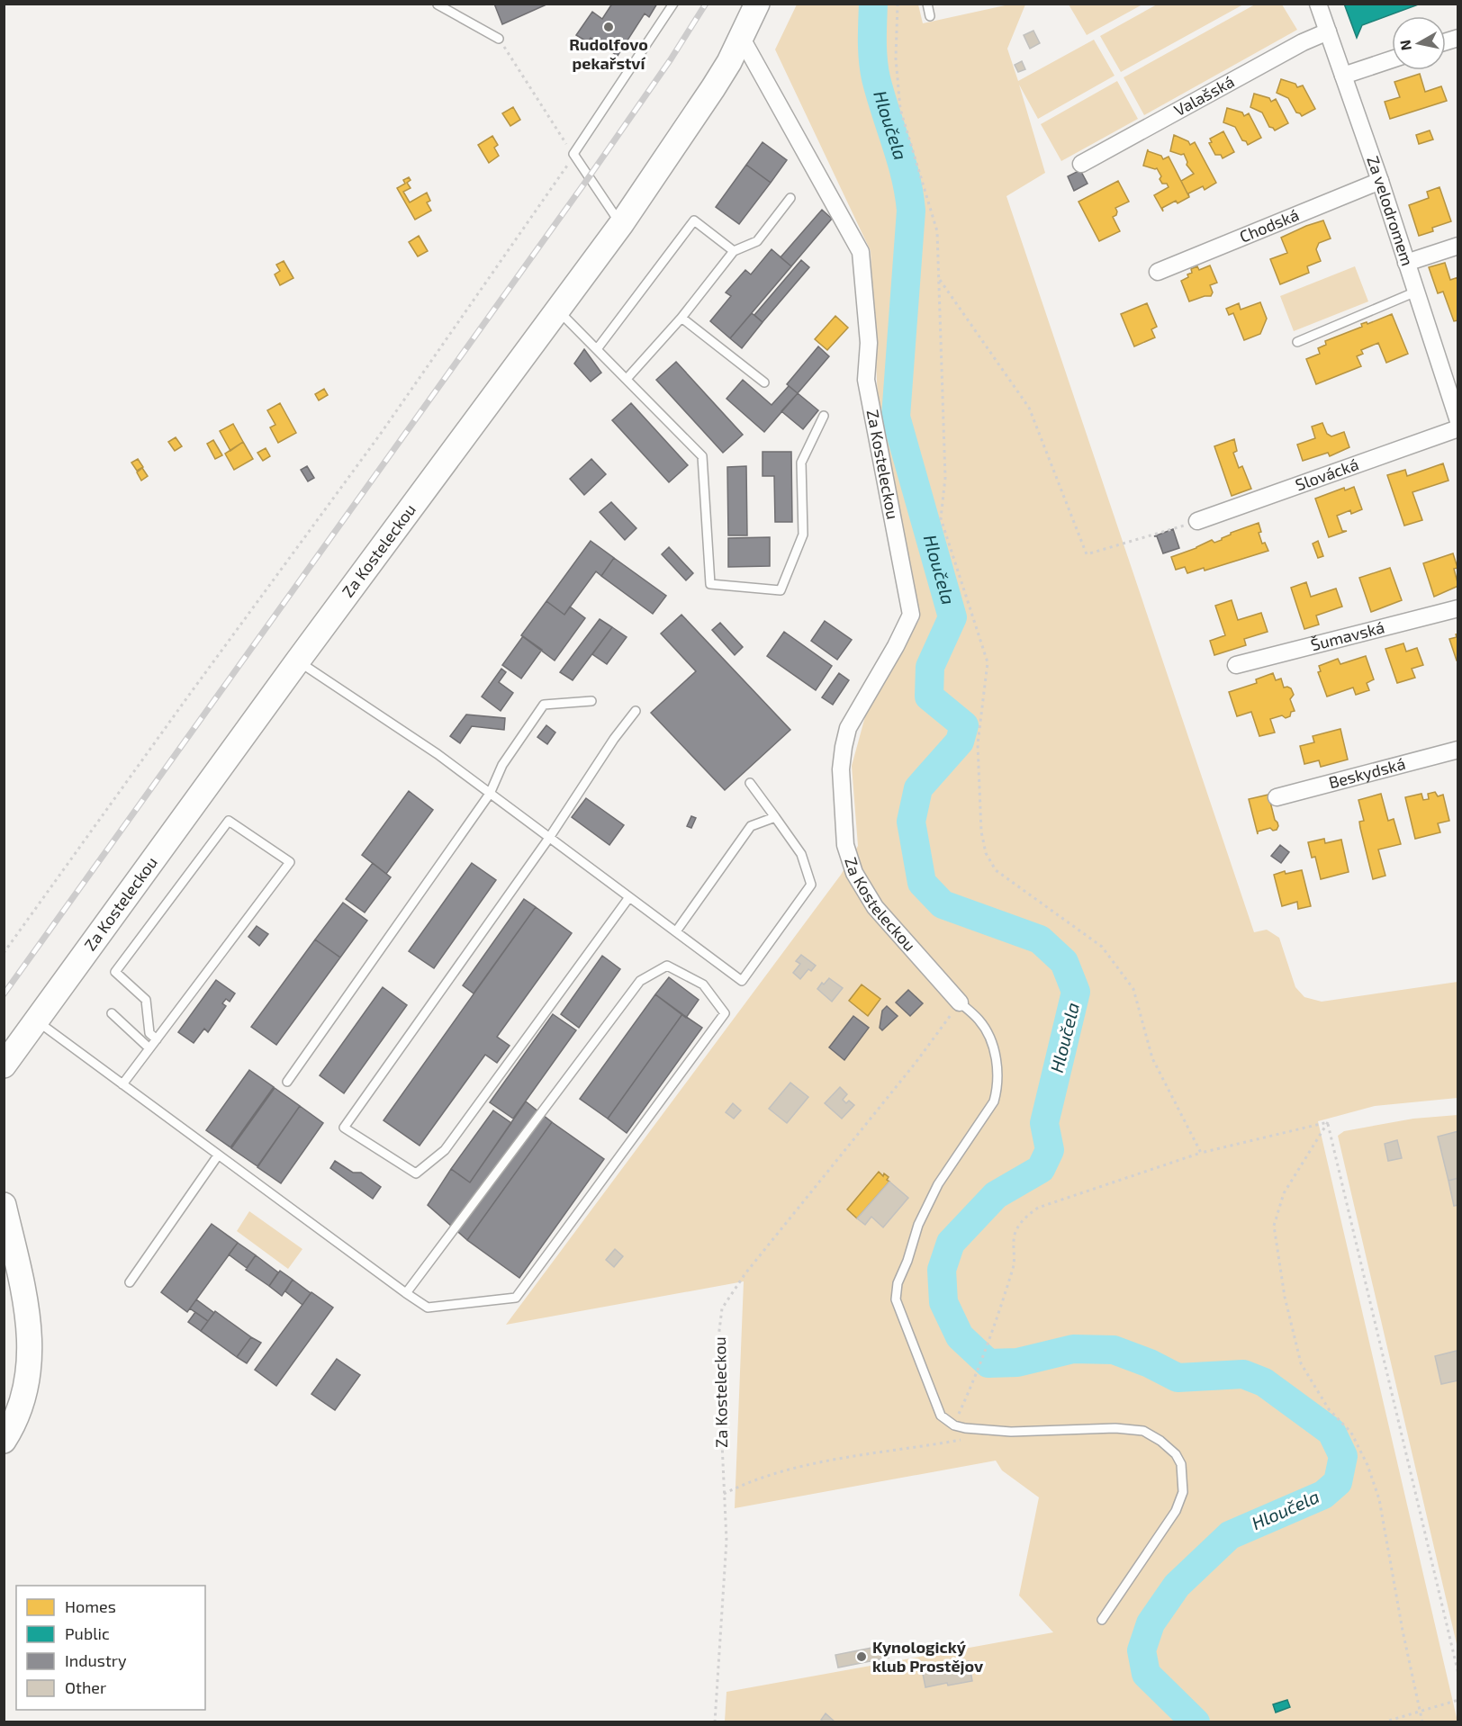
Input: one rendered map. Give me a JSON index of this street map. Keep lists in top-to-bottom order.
{
  "streets": {
    "street": [
      "Valašská",
      "Za velodromem",
      "Chodská",
      "Za Kosteleckou",
      "Slovácká",
      "Šumavská",
      "Beskydská"
    ]
  },
  "crossings": [
    ["Valašská", "Za velodromem"],
    ["Za velodromem", "Chodská"]
  ],
  "water": ["Hloučela"],
  "places": ["Rudolfovo pekařství", "Kynologický klub Prostějov"],
  "legend": [
    "Homes",
    "Public",
    "Industry",
    "Other"
  ],
  "north": "left"
}
